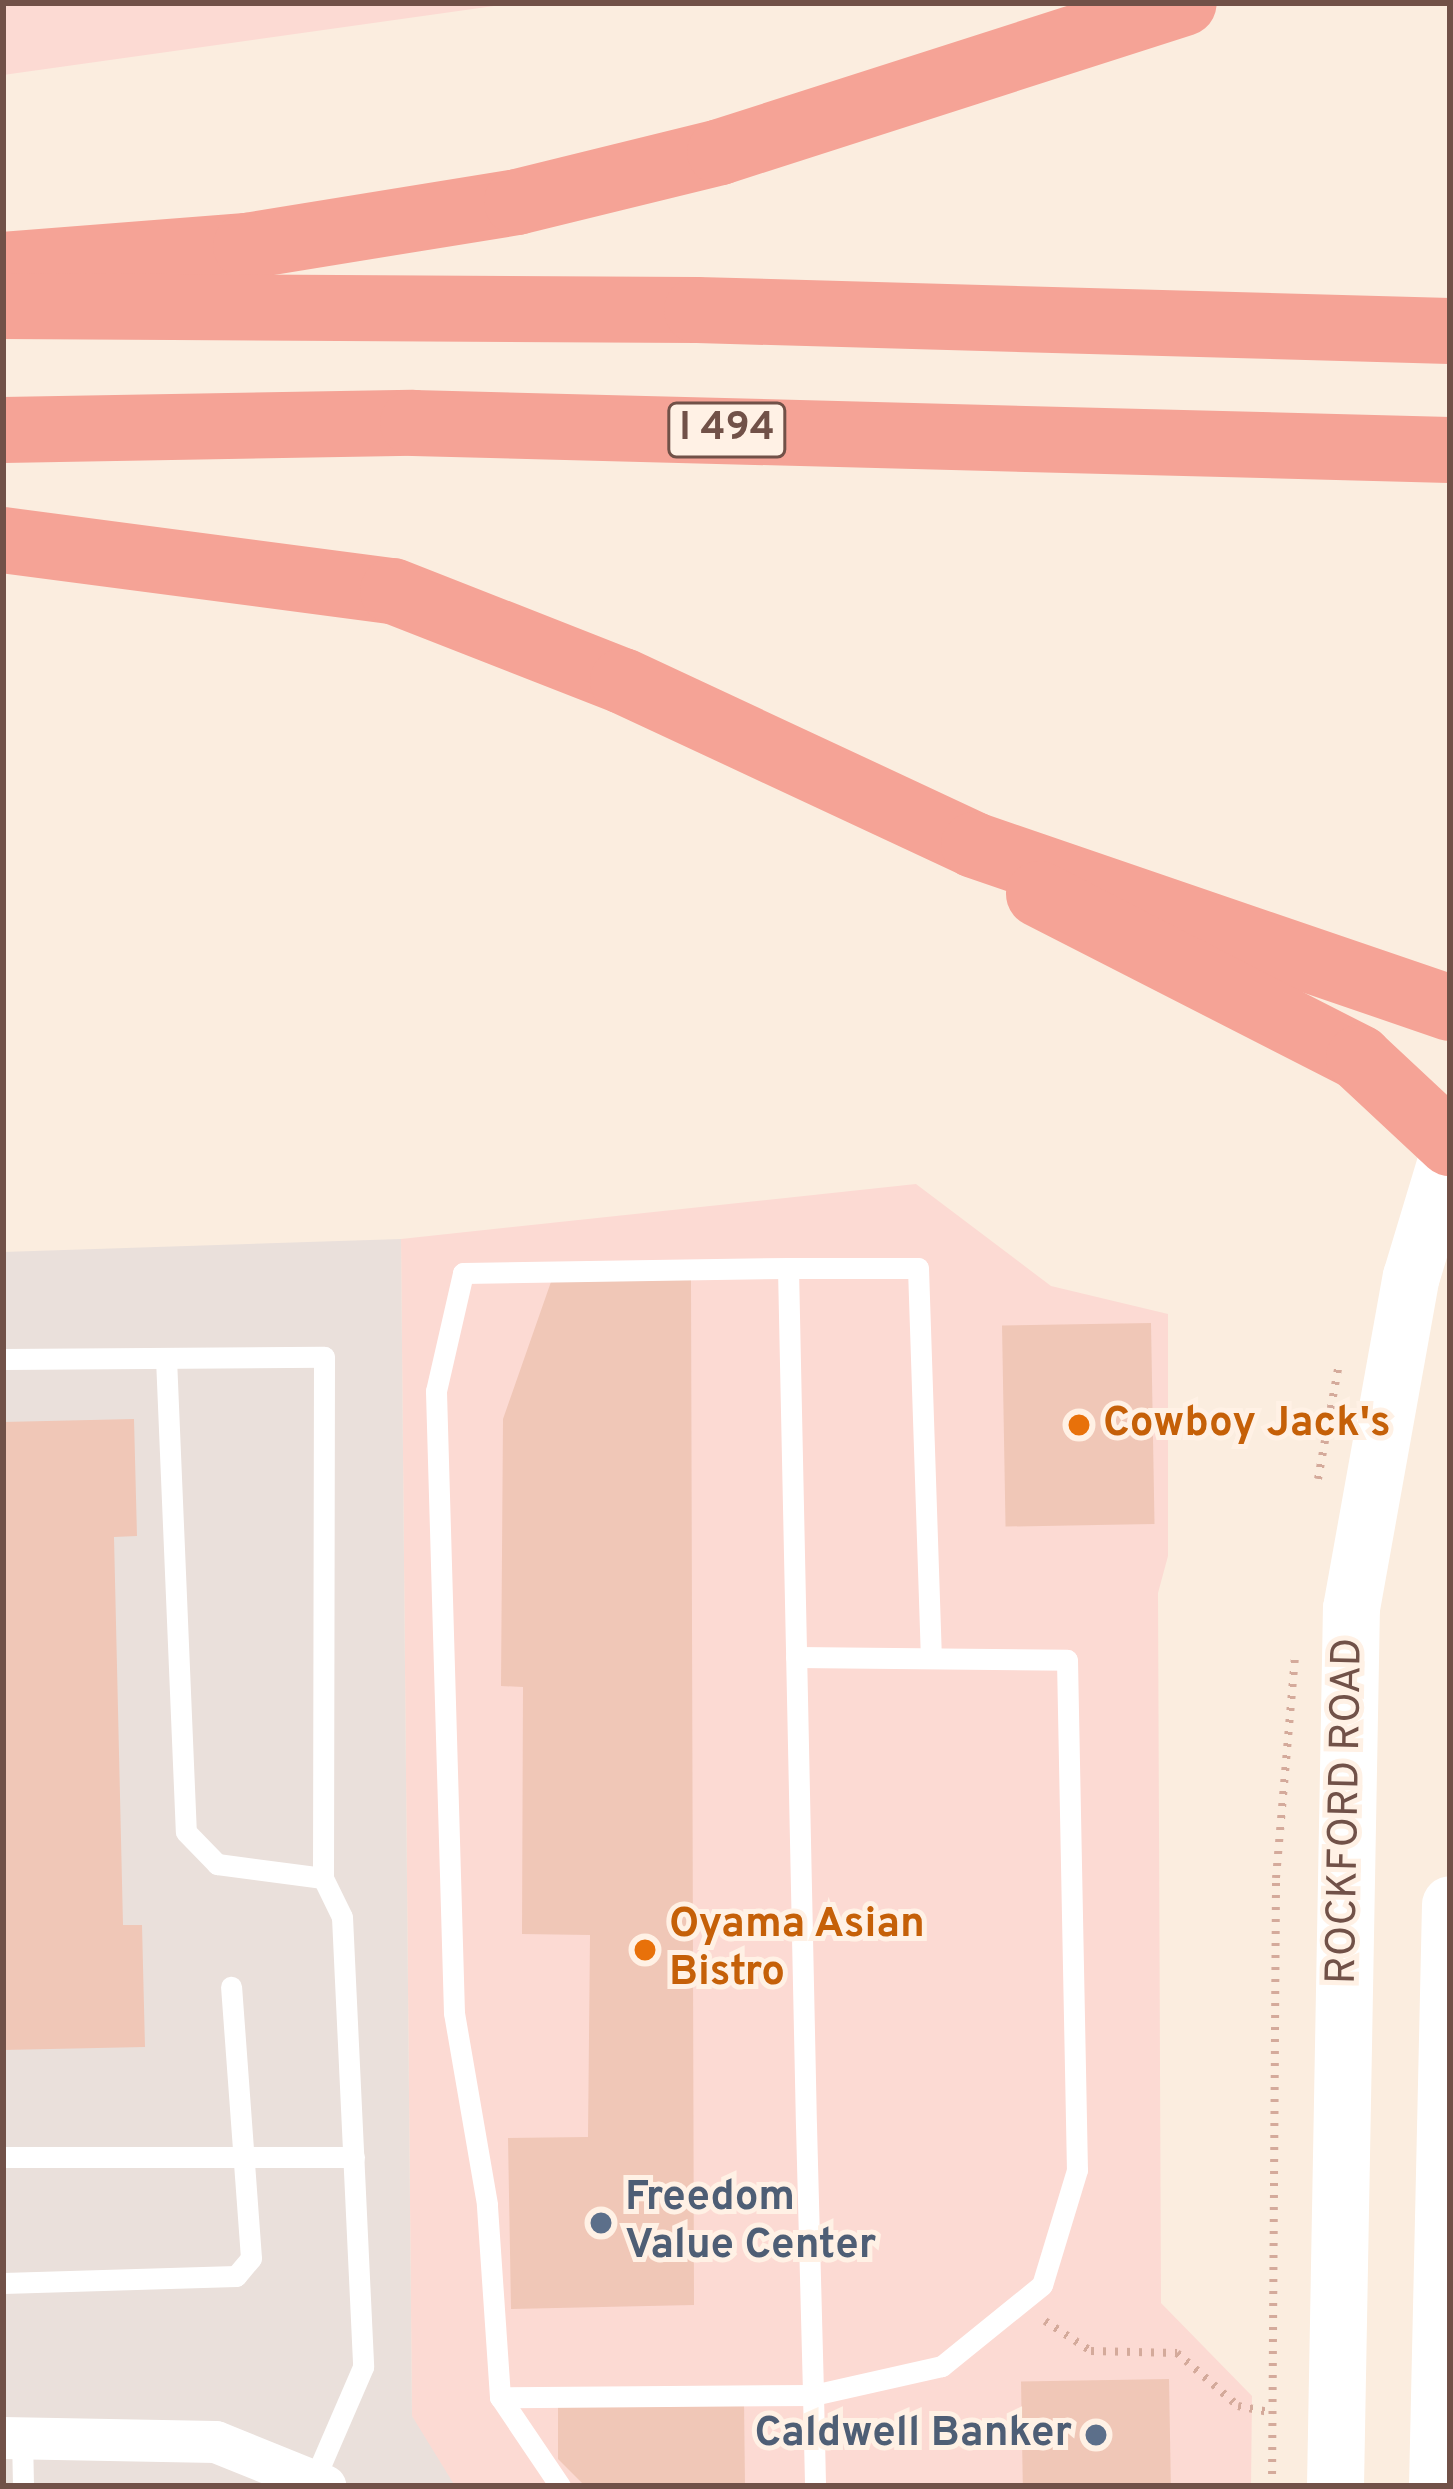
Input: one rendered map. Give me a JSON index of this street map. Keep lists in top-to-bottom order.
{
  "streets": {
    "highway": ["I 494"],
    "main road": ["ROCKFORD ROAD"]
  },
  "places": [
    "Cowboy Jack's",
    "Oyama Asian Bistro",
    "Freedom Value Center",
    "Caldwell Banker"
  ]
}
